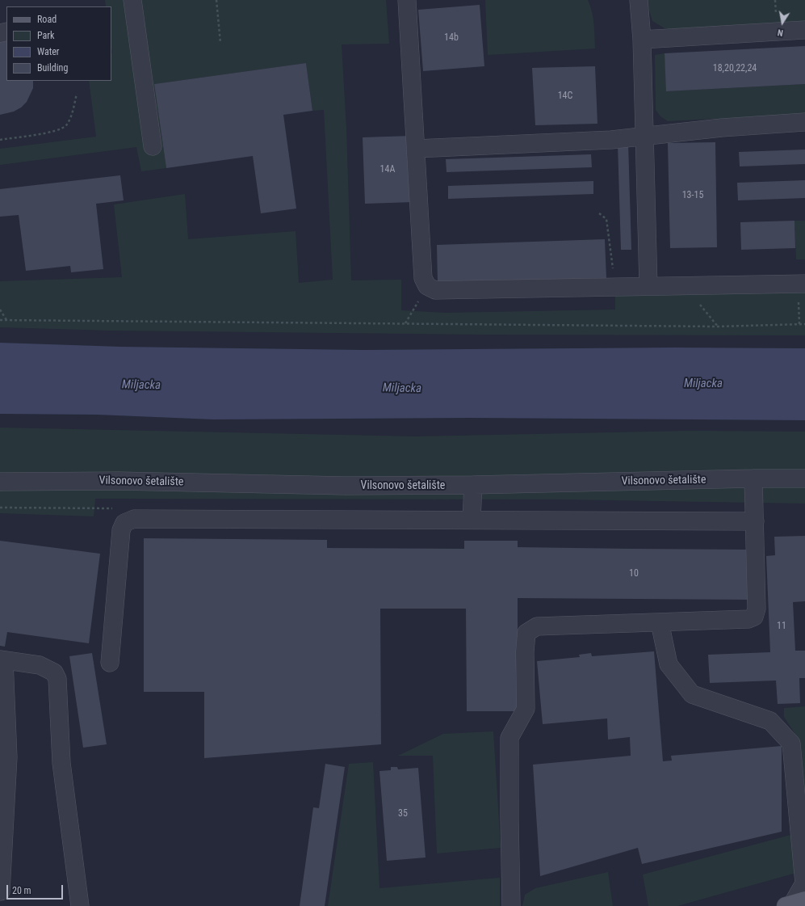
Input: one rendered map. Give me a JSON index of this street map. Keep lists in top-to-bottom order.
{
  "streets": {
    "street": ["Vilsonovo šetalište"]
  },
  "water": ["Miljacka"],
  "house_numbers": [
    "14b",
    "18,20,22,24",
    "14C",
    "14A",
    "13-15",
    "10",
    "11",
    "35"
  ],
  "legend": [
    "Road",
    "Park",
    "Water",
    "Building"
  ],
  "scale_bar": "20 m",
  "north": "bottom"
}
